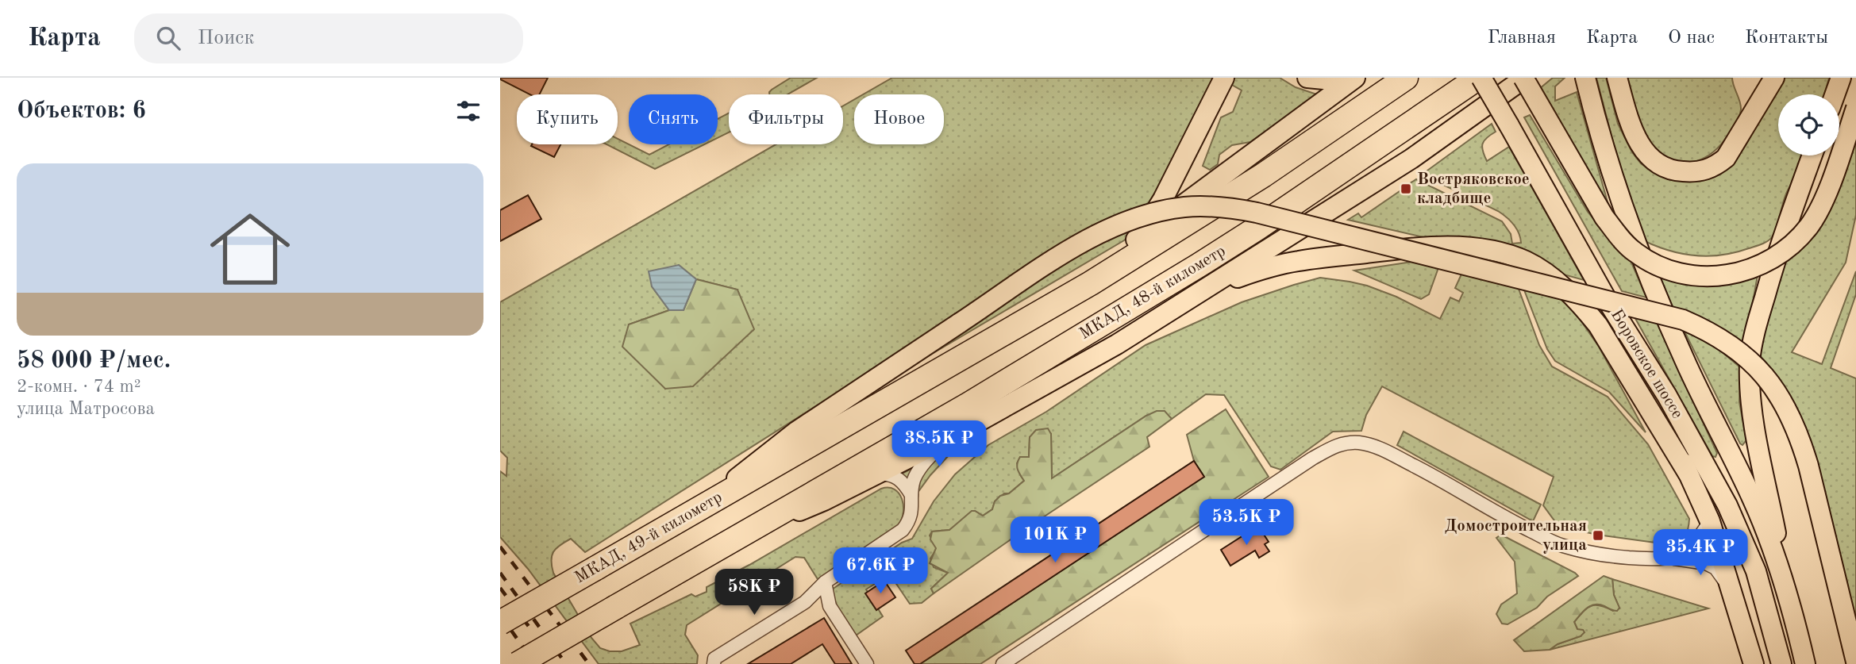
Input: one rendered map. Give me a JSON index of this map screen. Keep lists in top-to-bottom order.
{
  "streets": {
    "highway": ["МКАД, 48-й километр", "МКАД, 49-й километр"],
    "main road": ["Боровское шоссе"]
  },
  "crossings": [
    ["МКАД, 48-й километр", "Боровское шоссе"]
  ],
  "places": {
    "transit": ["Востряковское кладбище", "Домостроительная улица"]
  },
  "page": {
    "header": "Карта",
    "search": "Поиск",
    "nav": [
      "Главная",
      "Карта",
      "О нас",
      "Контакты"
    ],
    "heading": "Объектов: 6",
    "chip": [
      "Купить",
      "Снять",
      "Фильтры",
      "Новое"
    ],
    "list": [
      {
        "name": "58 000 ₽/мес.",
        "note": "2-комн. · 74 m² · улица Матросова"
      }
    ],
    "price": [
      "38.5K ₽",
      "53.5K ₽",
      "101K ₽",
      "35.4K ₽",
      "67.6K ₽",
      "58K ₽"
    ]
  }
}
